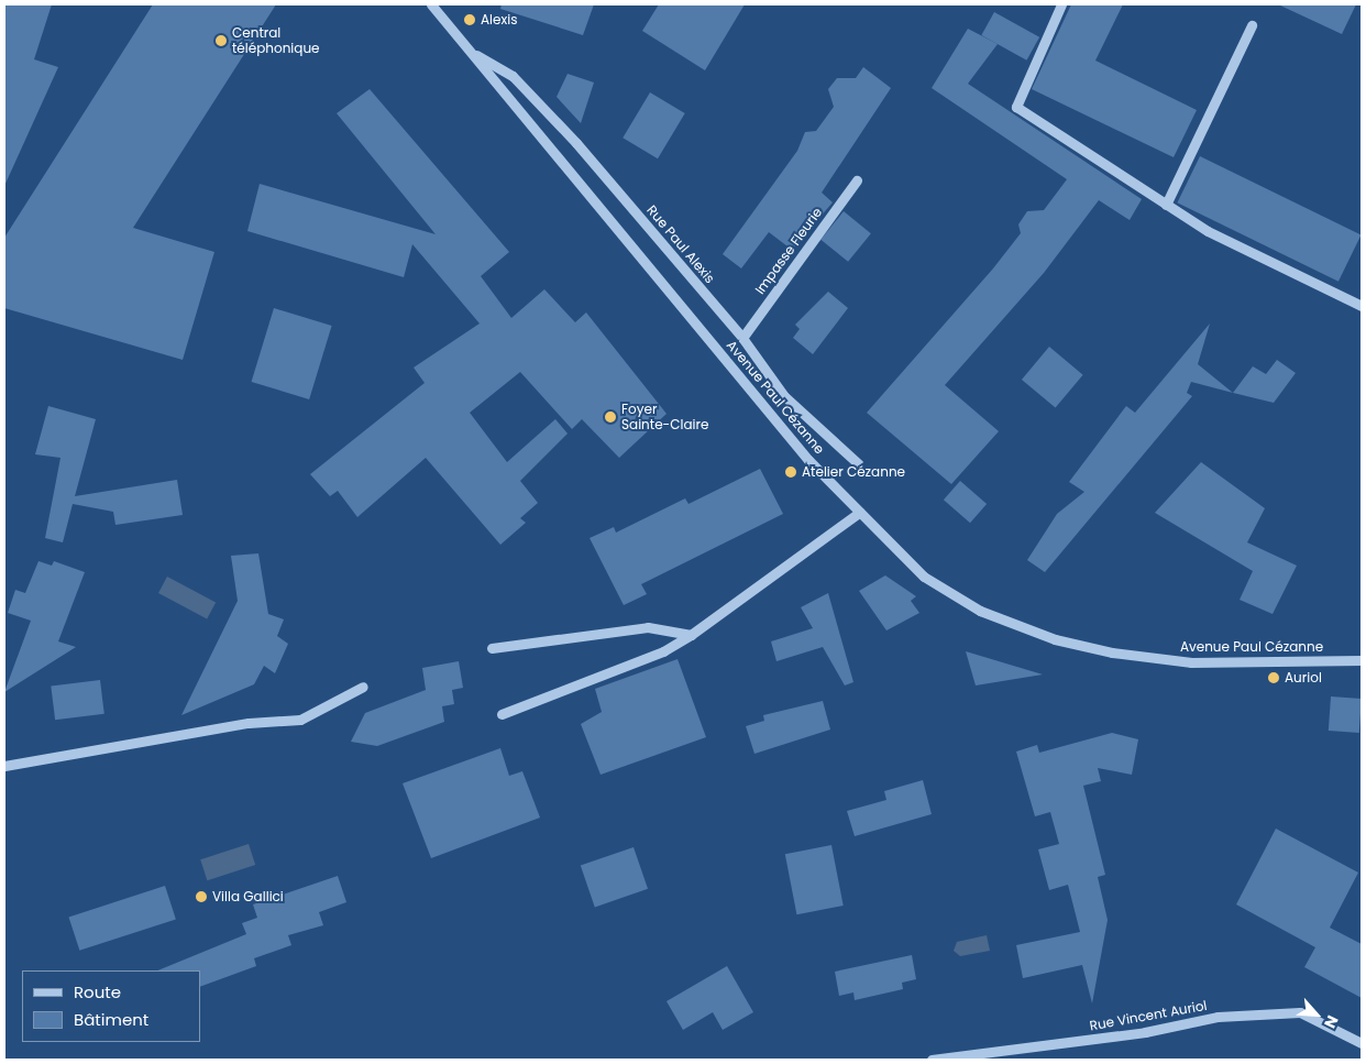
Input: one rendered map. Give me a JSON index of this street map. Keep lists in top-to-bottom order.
{
  "streets": {
    "street": [
      "Rue Paul Alexis",
      "Impasse Fleurie",
      "Avenue Paul Cézanne",
      "Rue Vincent Auriol"
    ]
  },
  "crossings": [
    ["Rue Paul Alexis", "Impasse Fleurie"],
    ["Rue Paul Alexis", "Avenue Paul Cézanne"]
  ],
  "places": [
    "Alexis",
    "Central téléphonique",
    "Foyer Sainte-Claire",
    "Atelier Cézanne",
    "Auriol",
    "Villa Gallici"
  ],
  "legend": ["Route", "Bâtiment"],
  "north": "bottom right"
}
